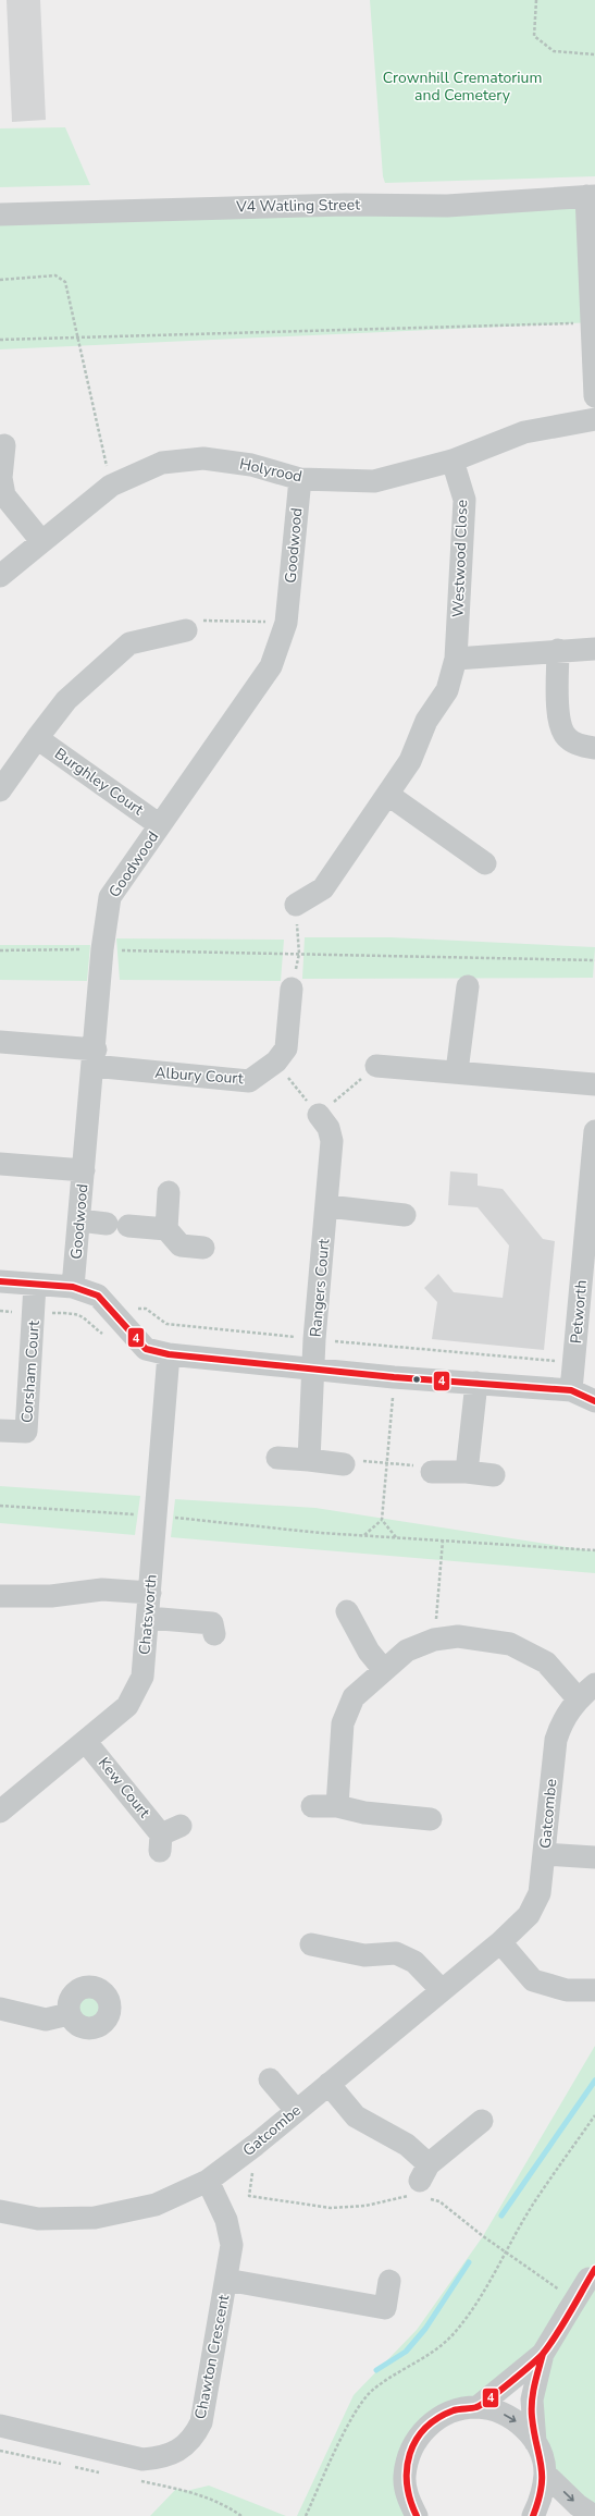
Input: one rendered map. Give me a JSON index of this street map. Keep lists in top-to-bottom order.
{
  "streets": {
    "street": [
      "V4 Watling Street",
      "Holyrood",
      "Goodwood",
      "Westwood Close",
      "Burghley Court",
      "Albury Court",
      "Rangers Court",
      "Petworth",
      "Corsham Court",
      "Chatsworth",
      "Kew Court",
      "Gatcombe",
      "Chawton Crescent"
    ]
  },
  "crossings": [
    ["Holyrood", "Goodwood"],
    ["Holyrood", "Westwood Close"],
    ["Goodwood", "Burghley Court"],
    ["Goodwood", "Albury Court"],
    ["Chatsworth", "Kew Court"],
    ["Gatcombe", "Chawton Crescent"]
  ],
  "parks": ["Crownhill Crematorium and Cemetery"],
  "lines": ["transit line 4"]
}
